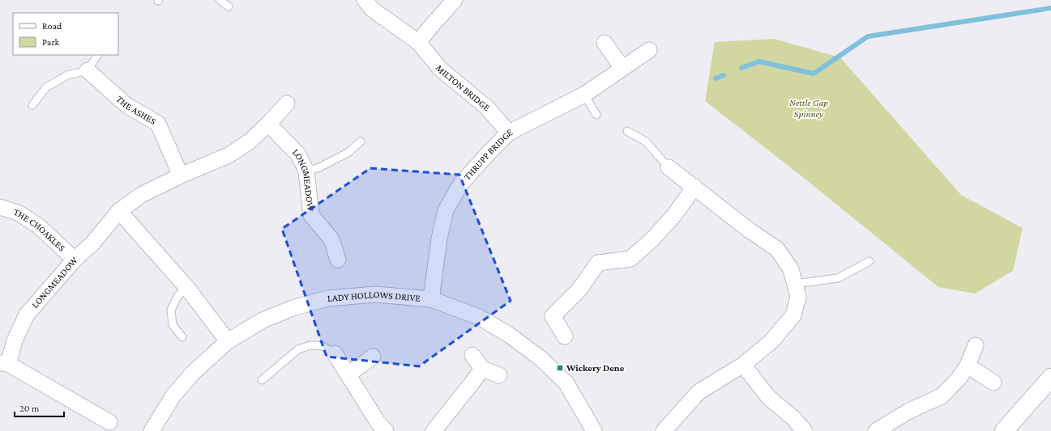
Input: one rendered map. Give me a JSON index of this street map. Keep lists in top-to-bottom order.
{
  "streets": {
    "street": [
      "MILTON BRIDGE",
      "THE ASHES",
      "THRUPP BRIDGE",
      "LONGMEADOW",
      "THE CHOAKLES",
      "LADY HOLLOWS DRIVE"
    ]
  },
  "crossings": [
    ["MILTON BRIDGE", "THRUPP BRIDGE"],
    ["THE ASHES", "LONGMEADOW"],
    ["THRUPP BRIDGE", "LADY HOLLOWS DRIVE"],
    ["LONGMEADOW", "THE CHOAKLES"]
  ],
  "parks": ["Nettle Gap Spinney"],
  "places": {
    "transit": ["Wickery Dene"]
  },
  "legend": ["Road", "Park"],
  "scale_bar": "20 m"
}
